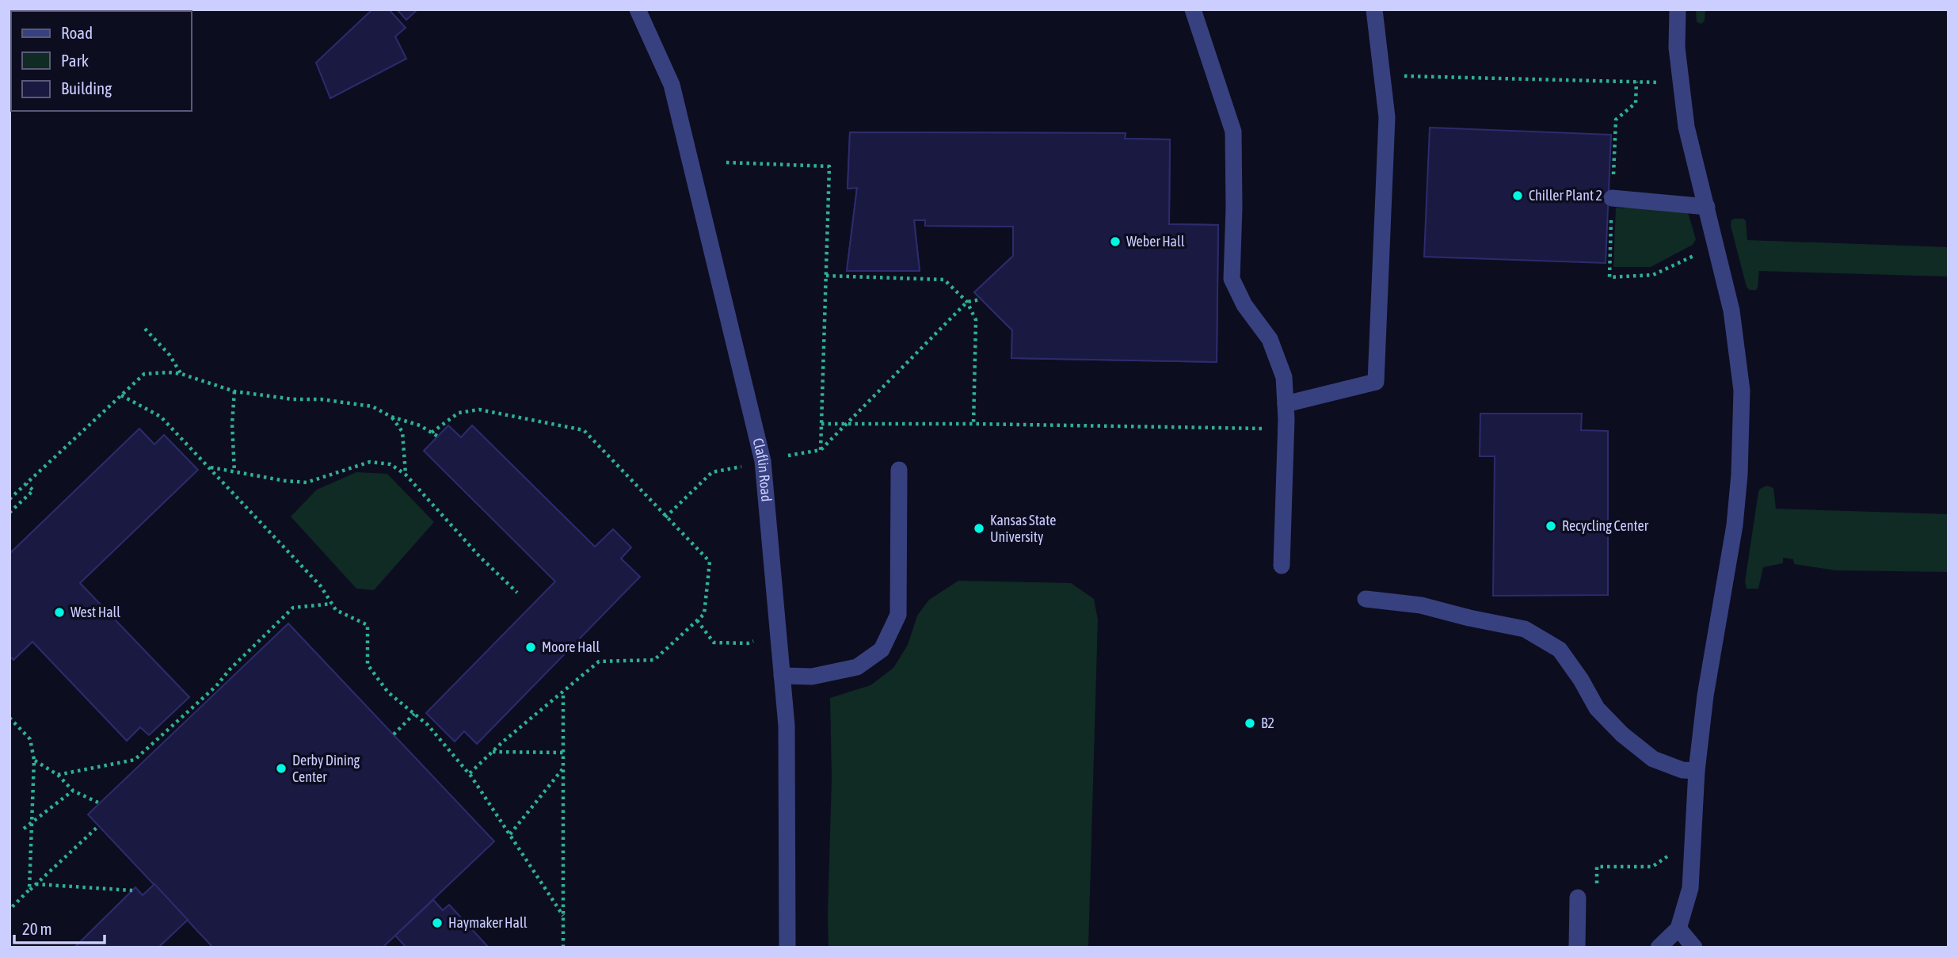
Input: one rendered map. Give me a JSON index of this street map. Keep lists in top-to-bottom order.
{
  "streets": {
    "street": ["Claflin Road"]
  },
  "places": [
    "Chiller Plant 2",
    "Weber Hall",
    "Recycling Center",
    "Kansas State University",
    "West Hall",
    "Moore Hall",
    "B2",
    "Derby Dining Center",
    "Haymaker Hall"
  ],
  "legend": ["Road", "Park", "Building"],
  "scale_bar": "20 m"
}
